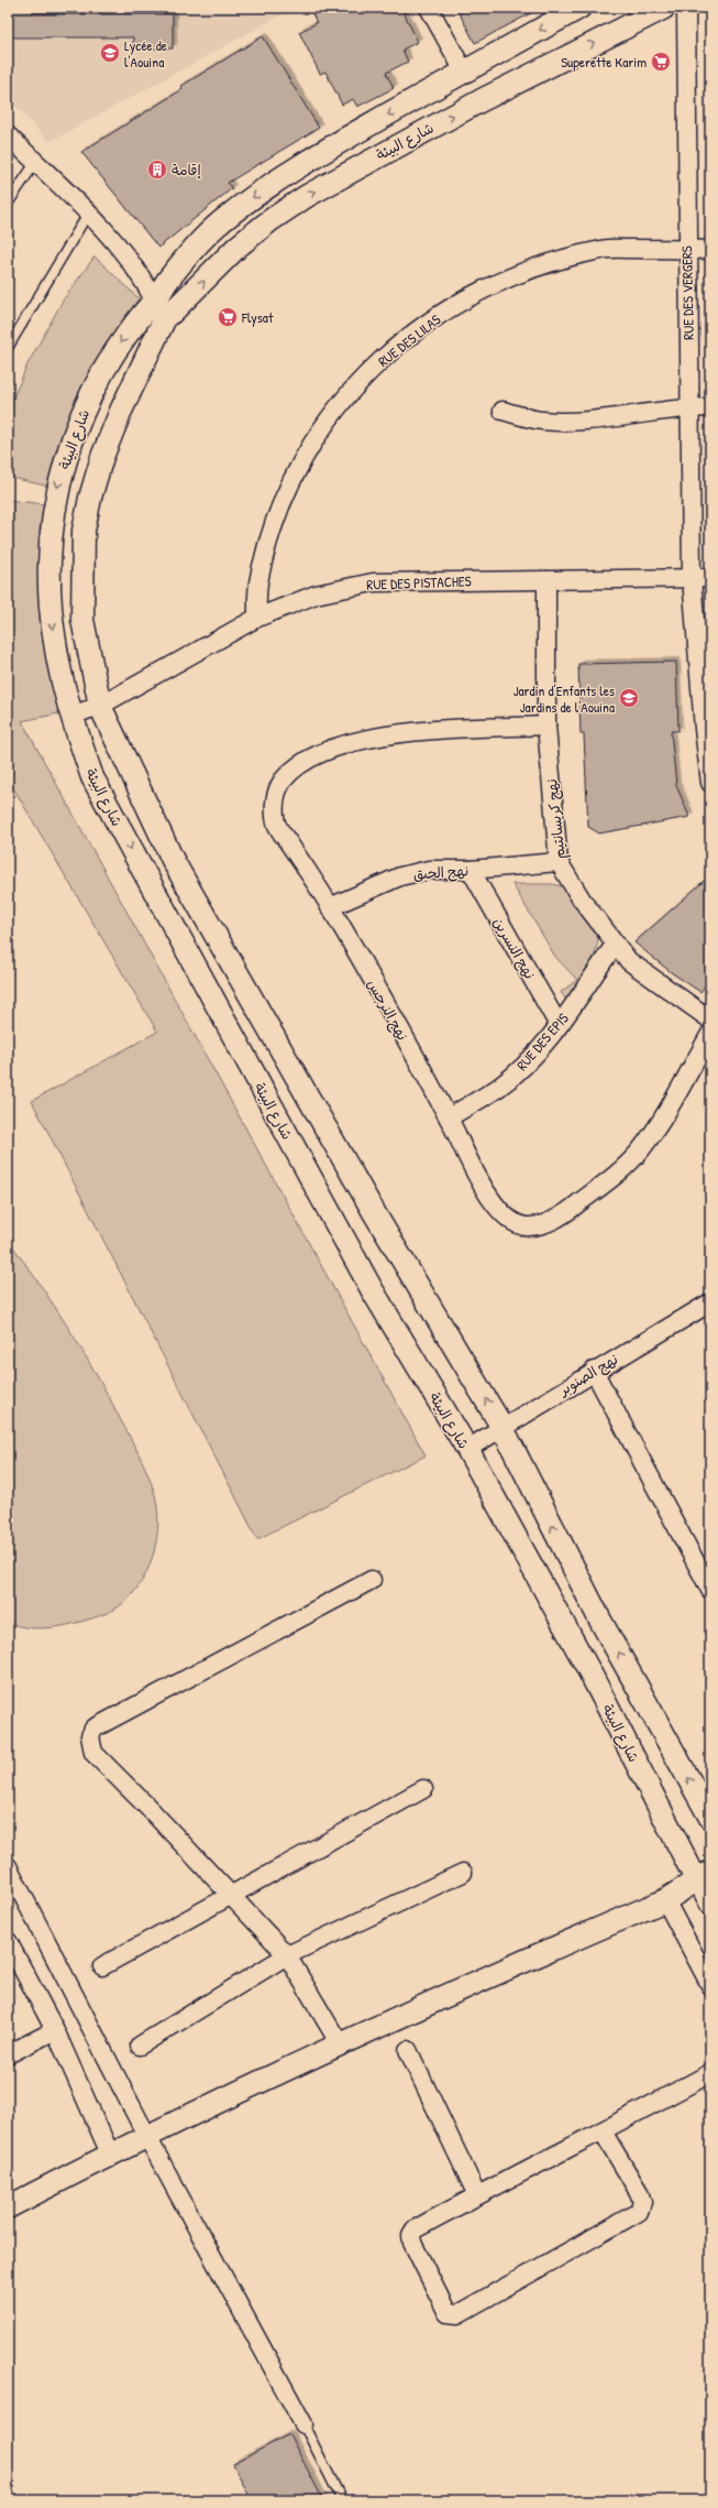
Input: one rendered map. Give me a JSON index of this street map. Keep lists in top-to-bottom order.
{
  "streets": {
    "street": [
      "شارع البيئة",
      "RUE DES VERGERS",
      "RUE DES LILAS",
      "RUE DES PISTACHES",
      "نهج كريسانتيم",
      "نهج الحبق",
      "نهج النسرين",
      "نهج النرجس",
      "RUE DES EPIS",
      "نهج الصنوبر"
    ]
  },
  "crossings": [
    ["شارع البيئة", "RUE DES PISTACHES"],
    ["شارع البيئة", "نهج الصنوبر"],
    ["RUE DES VERGERS", "RUE DES LILAS"],
    ["RUE DES VERGERS", "RUE DES PISTACHES"],
    ["RUE DES LILAS", "RUE DES PISTACHES"],
    ["RUE DES PISTACHES", "نهج كريسانتيم"],
    ["نهج كريسانتيم", "نهج الحبق"],
    ["نهج كريسانتيم", "نهج النرجس"],
    ["نهج كريسانتيم", "RUE DES EPIS"],
    ["نهج الحبق", "نهج النسرين"],
    ["نهج الحبق", "نهج النرجس"],
    ["نهج النسرين", "RUE DES EPIS"],
    ["نهج النرجس", "RUE DES EPIS"]
  ],
  "places": {
    "school or university": ["Lycée de l'Aouina", "Jardin d'Enfants les Jardins de l'Aouina"],
    "supermarket": ["Superette Karim", "Flysat"],
    "building": ["إقامة"]
  }
}
